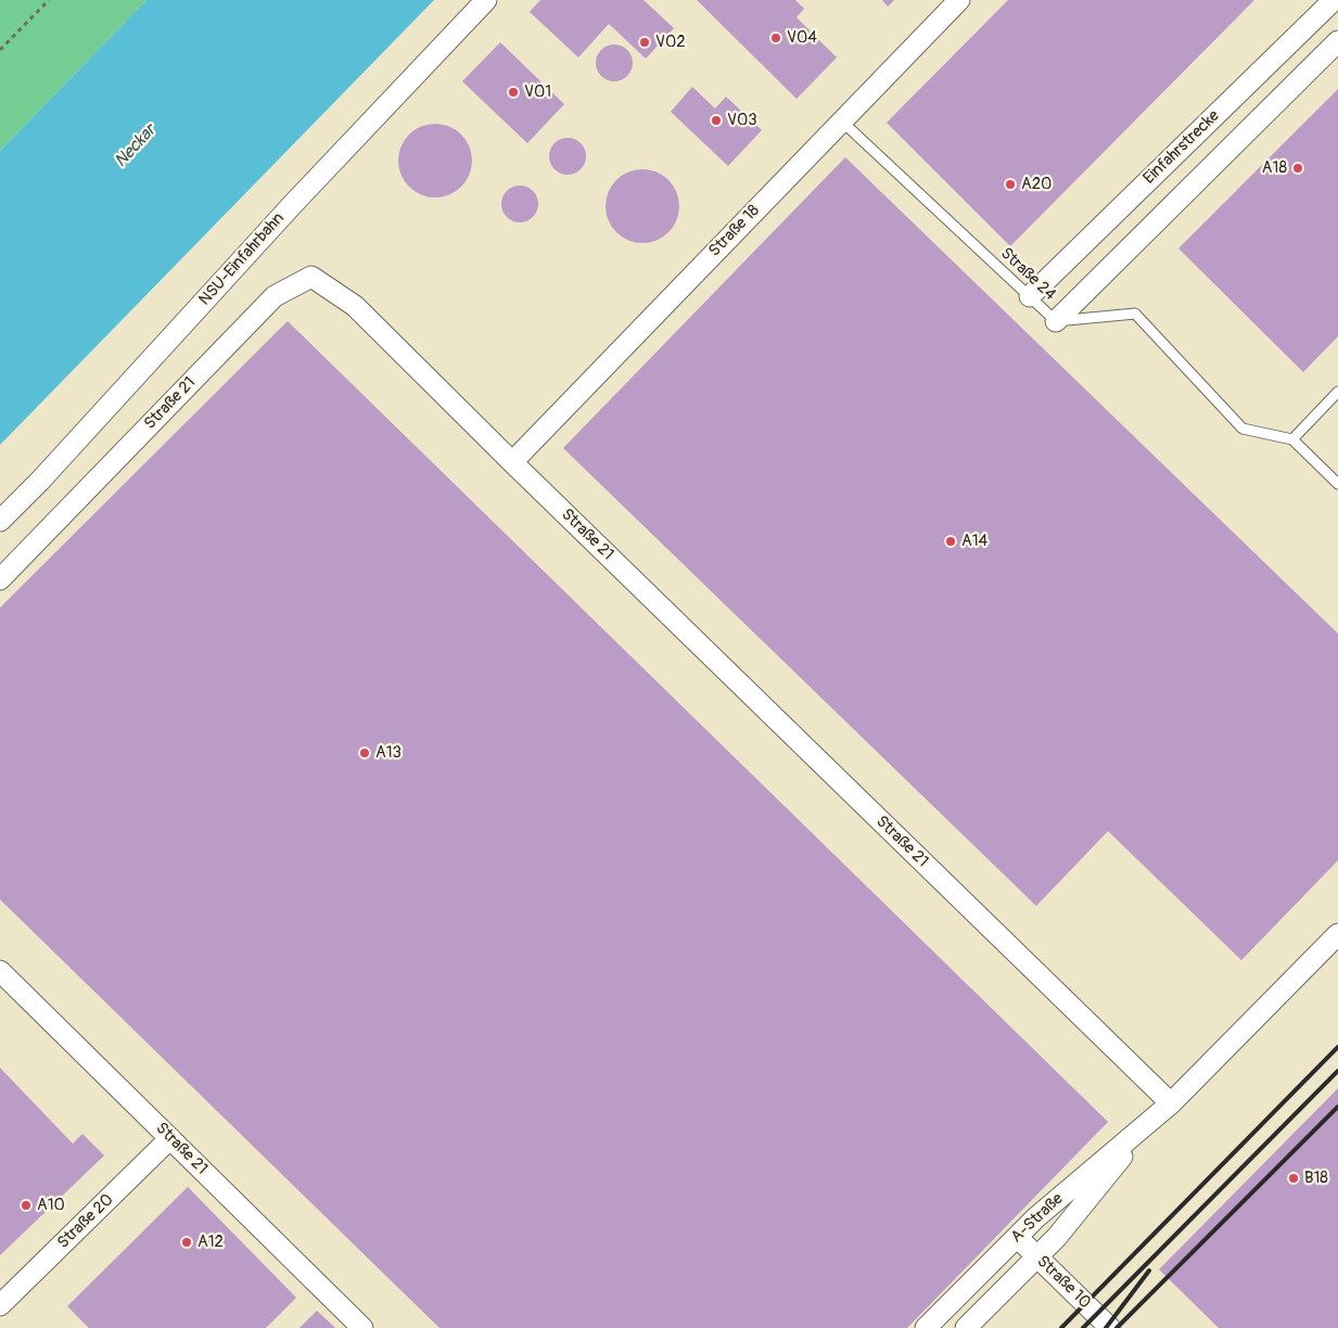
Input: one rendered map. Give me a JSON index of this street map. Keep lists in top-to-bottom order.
{
  "streets": {
    "street": [
      "Einfahrstrecke",
      "Straße 18",
      "NSU-Einfahrbahn",
      "Straße 21",
      "A-Straße",
      "Straße 20",
      "Straße 10"
    ],
    "lane": ["Straße 24"]
  },
  "crossings": [
    ["Einfahrstrecke", "Straße 24"],
    ["Straße 18", "Straße 24"],
    ["Straße 18", "Straße 21"],
    ["Straße 21", "A-Straße"],
    ["Straße 21", "Straße 20"],
    ["A-Straße", "Straße 10"]
  ],
  "water": ["Neckar"],
  "places": [
    "V04",
    "V02",
    "V01",
    "V03",
    "A18",
    "A20",
    "A14",
    "A13",
    "B18",
    "A10",
    "A12"
  ]
}
